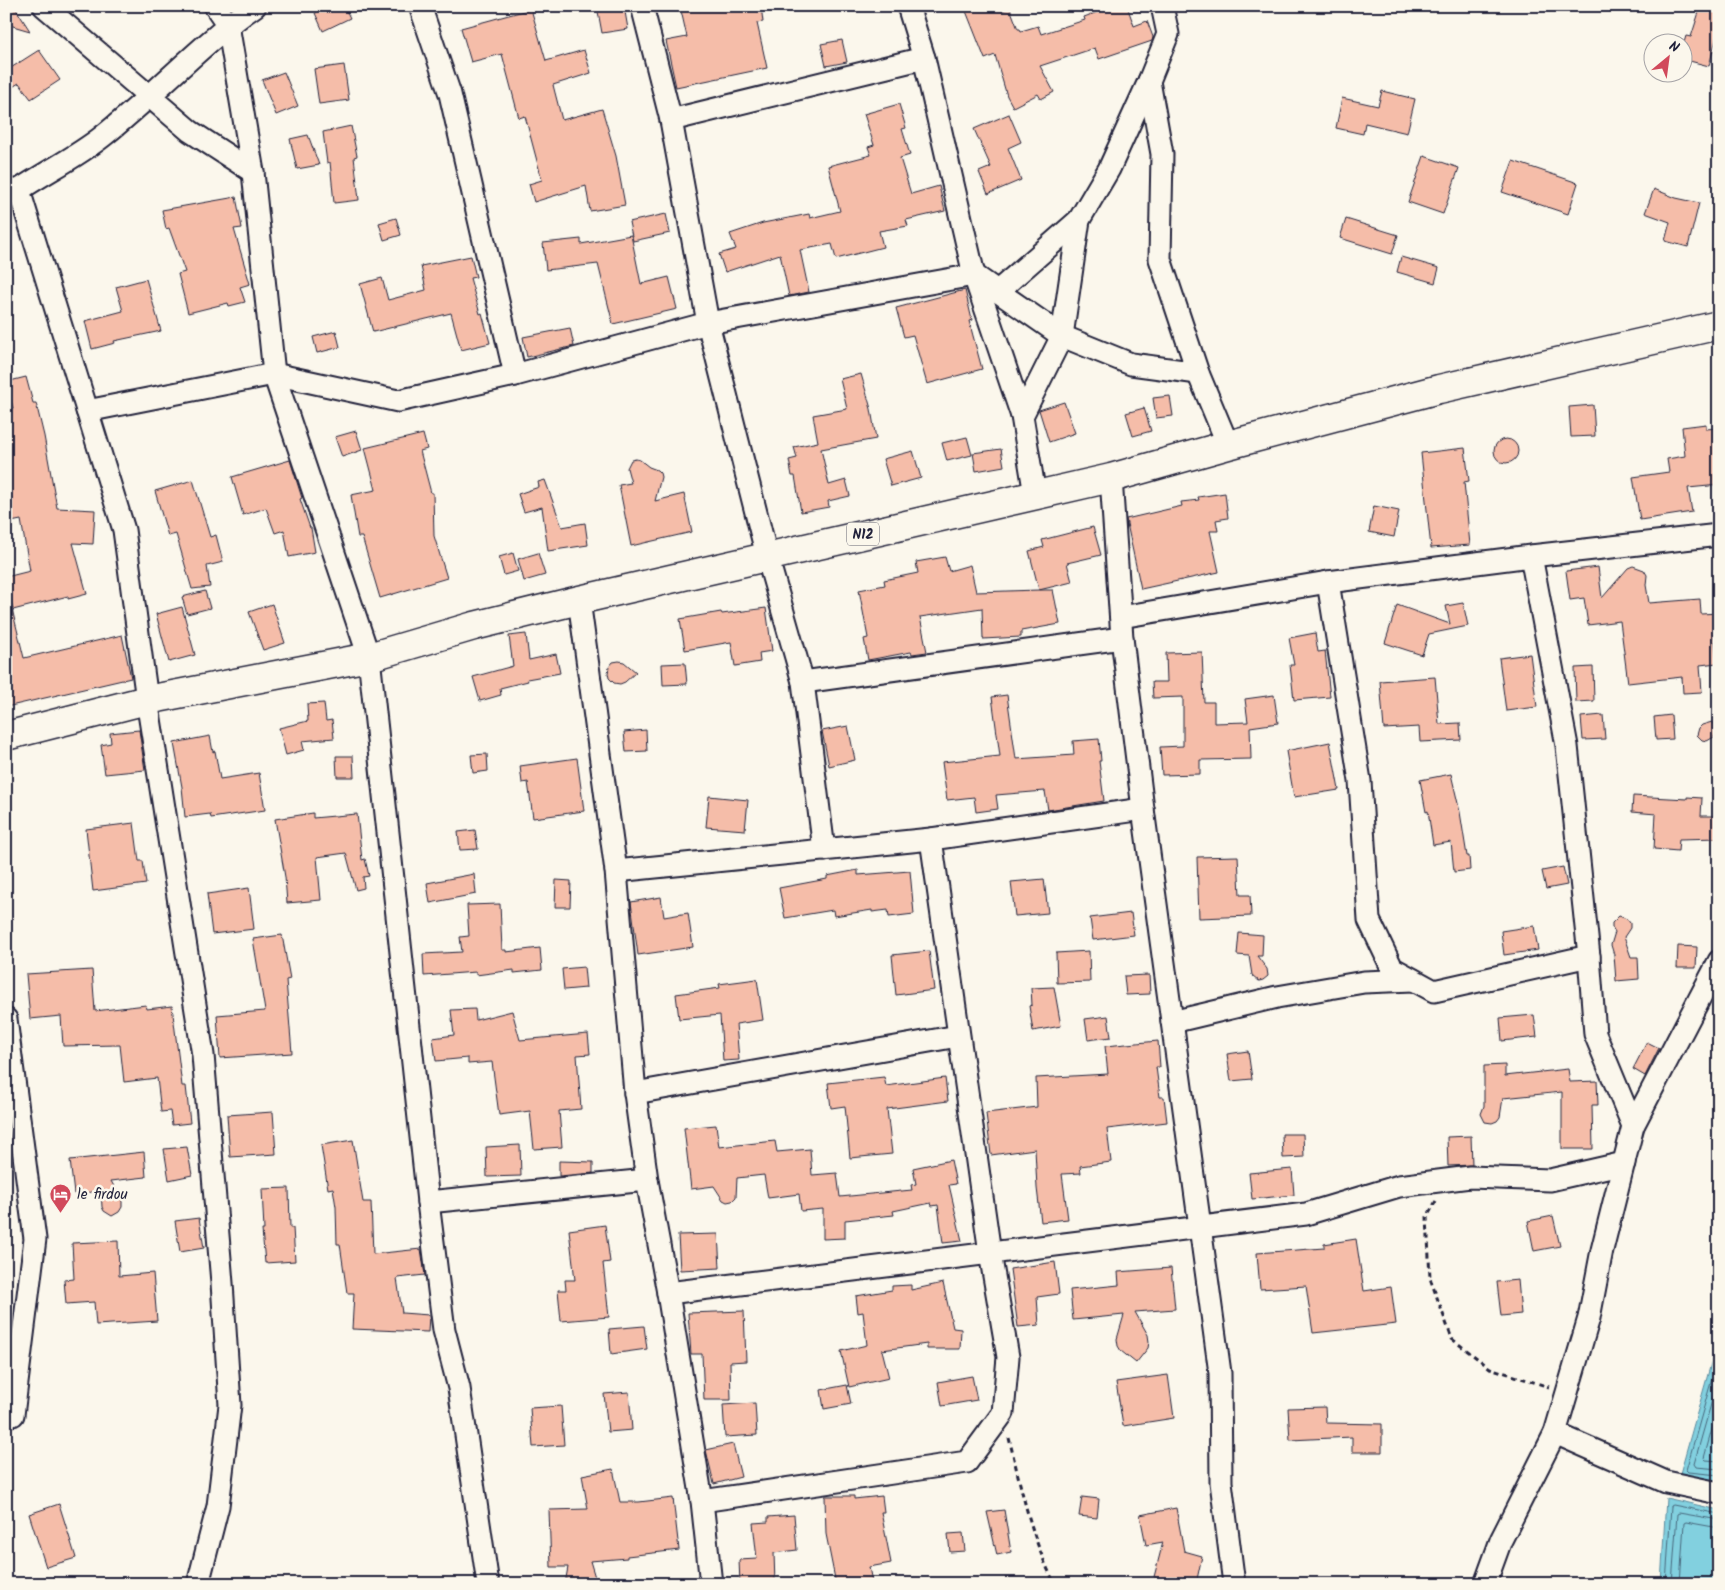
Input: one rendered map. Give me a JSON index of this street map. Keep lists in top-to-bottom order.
{
  "streets": {
    "main road": ["N12"]
  },
  "places": {
    "hotel": ["le firdou"]
  },
  "north": "top right"
}
